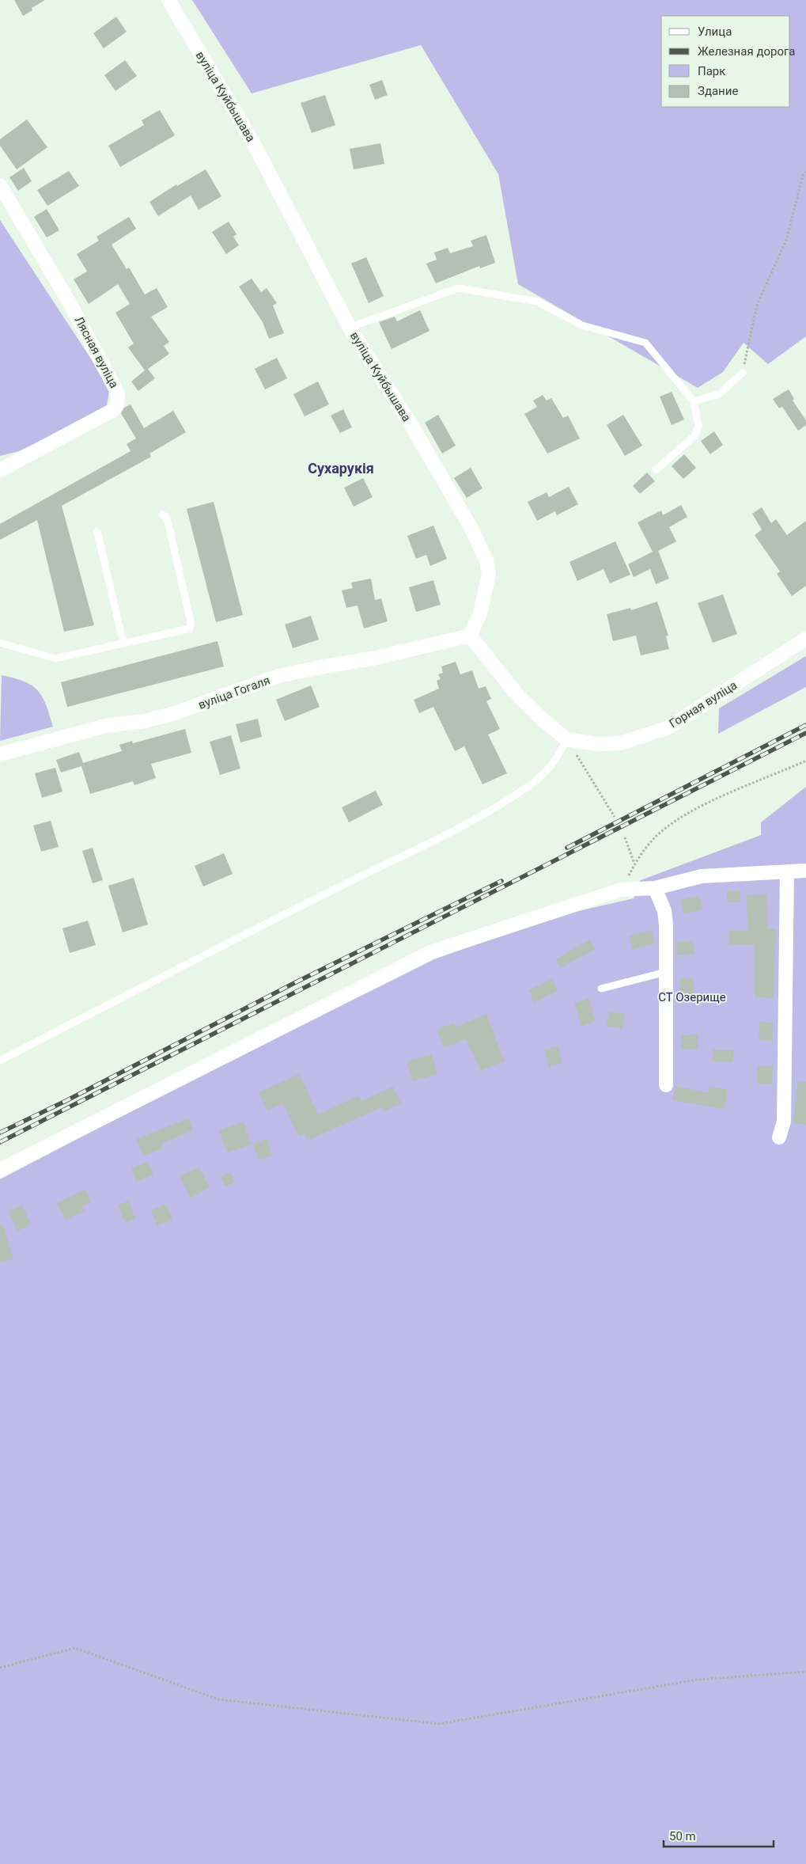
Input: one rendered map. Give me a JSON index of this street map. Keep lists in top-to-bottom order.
{
  "streets": {
    "street": [
      "вуліца Куйбышава",
      "Лясная вуліца",
      "вуліца Гогаля",
      "Горная вуліца"
    ]
  },
  "crossings": [
    ["вуліца Куйбышава", "вуліца Гогаля"]
  ],
  "districts": ["Сухарукія"],
  "parks": ["СТ Озерище"],
  "legend": [
    "Улица",
    "Железная дорога",
    "Парк",
    "Здание"
  ],
  "scale_bar": "50 m"
}
